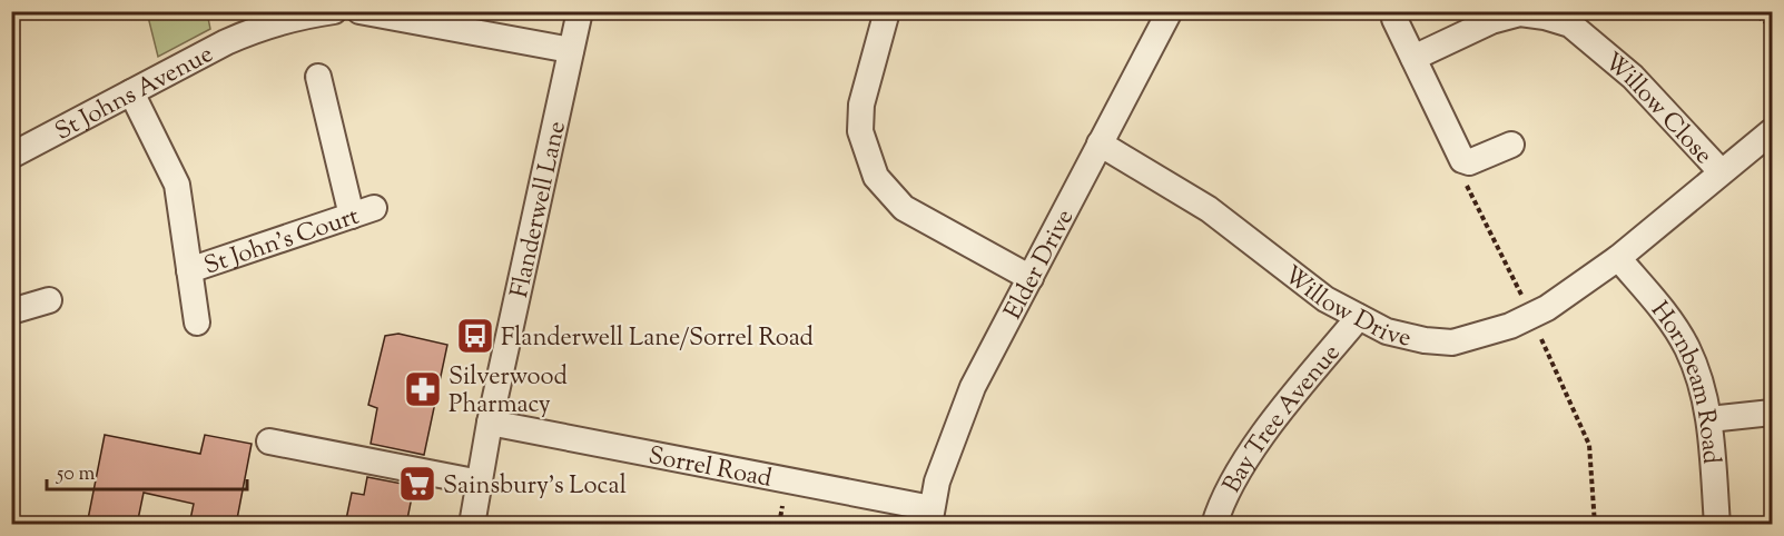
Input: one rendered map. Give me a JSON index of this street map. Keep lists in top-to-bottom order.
{
  "streets": {
    "street": [
      "St Johns Avenue",
      "Willow Close",
      "Flanderwell Lane",
      "St John's Court",
      "Elder Drive",
      "Willow Drive",
      "Hornbeam Road",
      "Bay Tree Avenue",
      "Sorrel Road"
    ]
  },
  "crossings": [
    ["St Johns Avenue", "St John's Court"],
    ["Willow Close", "Willow Drive"],
    ["Willow Close", "Hornbeam Road"],
    ["Flanderwell Lane", "Sorrel Road"],
    ["Elder Drive", "Willow Drive"],
    ["Elder Drive", "Sorrel Road"],
    ["Willow Drive", "Hornbeam Road"],
    ["Willow Drive", "Bay Tree Avenue"]
  ],
  "places": {
    "bus stop": ["Flanderwell Lane/Sorrel Road"],
    "pharmacy": ["Silverwood Pharmacy"],
    "supermarket": ["Sainsbury's Local"]
  },
  "scale_bar": "50 m"
}
